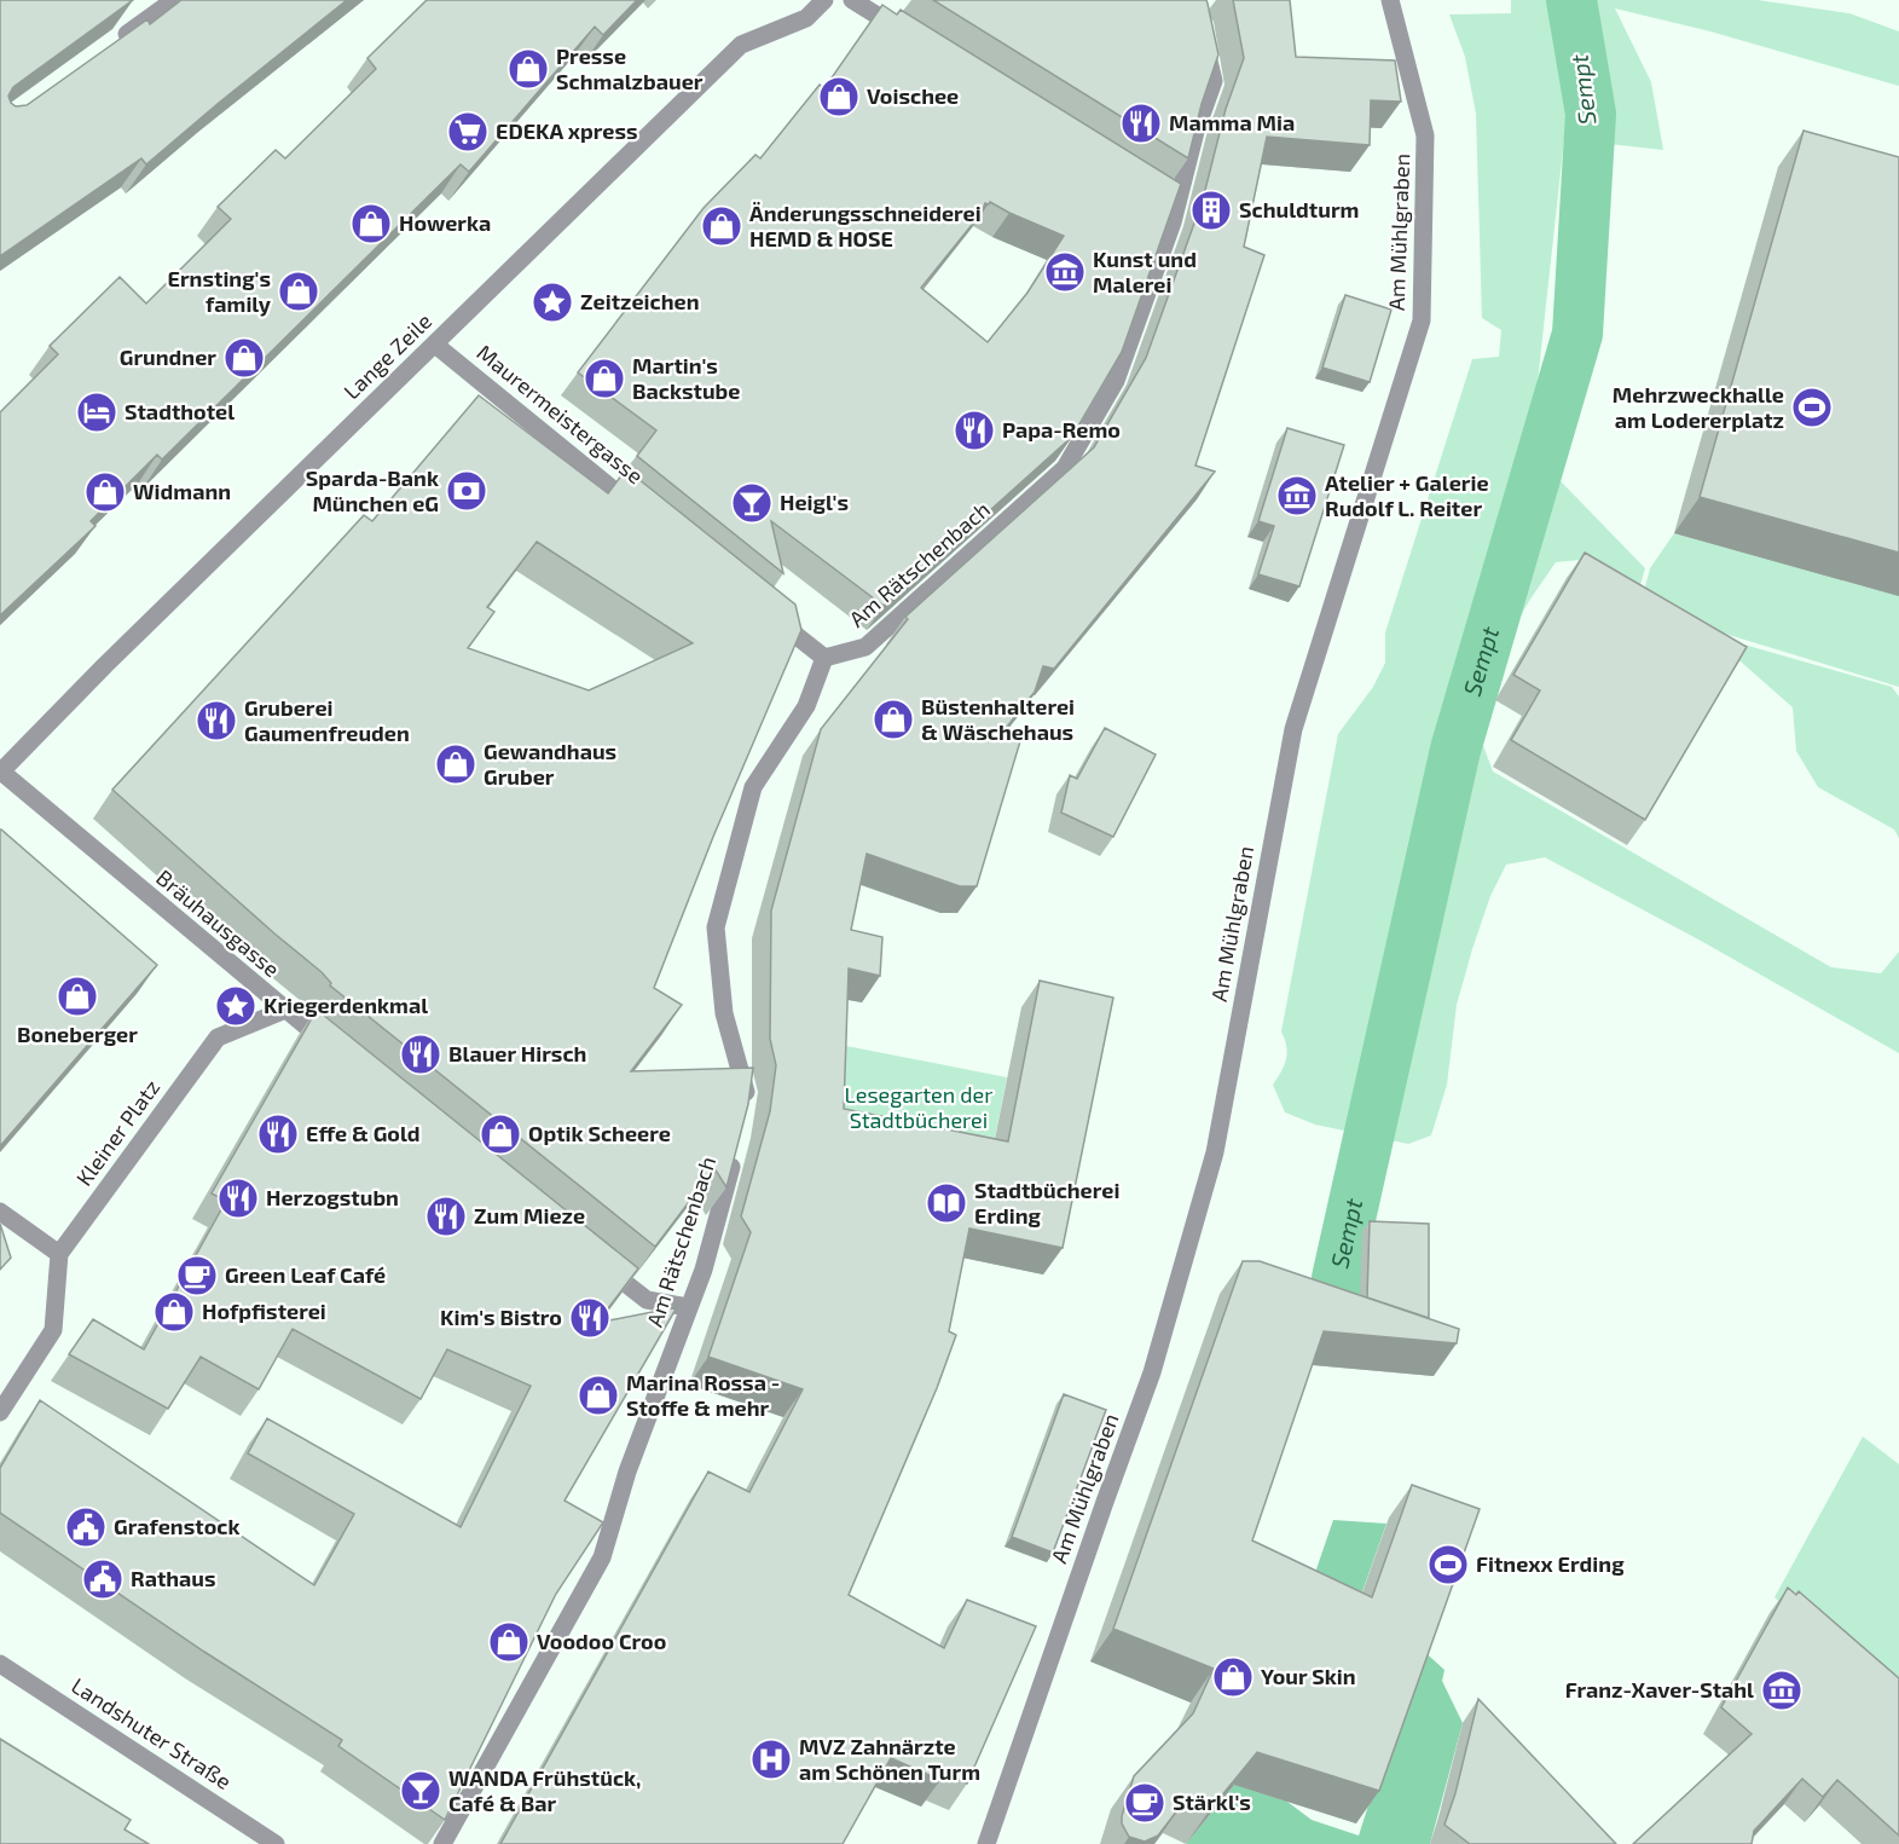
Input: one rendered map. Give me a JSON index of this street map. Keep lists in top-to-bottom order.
{
  "streets": {
    "street": [
      "Am Mühlgraben",
      "Lange Zeile",
      "Maurermeistergasse",
      "Am Rätschenbach",
      "Bräuhausgasse",
      "Kleiner Platz",
      "Landshuter Straße"
    ]
  },
  "crossings": [
    ["Lange Zeile", "Maurermeistergasse"],
    ["Lange Zeile", "Bräuhausgasse"],
    ["Bräuhausgasse", "Kleiner Platz"]
  ],
  "water": ["Sempt"],
  "parks": ["Lesegarten der Stadtbücherei"],
  "places": {
    "shop": [
      "Presse Schmalzbauer",
      "Voischee",
      "Howerka",
      "Änderungsschneiderei HEMD & HOSE",
      "Ernsting's family",
      "Grundner",
      "Martin's Backstube",
      "Widmann",
      "Büstenhalterei & Wäschehaus",
      "Gewandhaus Gruber",
      "Boneberger",
      "Optik Scheere",
      "Hofpfisterei",
      "Marina Rossa - Stoffe & mehr",
      "Voodoo Croo",
      "Your Skin"
    ],
    "restaurant": [
      "Mamma Mia",
      "Papa-Remo",
      "Gruberei Gaumenfreuden",
      "Blauer Hirsch",
      "Effe & Gold",
      "Herzogstubn",
      "Zum Mieze",
      "Kim's Bistro"
    ],
    "supermarket": ["EDEKA xpress"],
    "building": ["Schuldturm"],
    "museum": ["Kunst und Malerei", "Atelier + Galerie Rudolf L. Reiter", "Franz-Xaver-Stahl"],
    "place": ["Zeitzeichen", "Kriegerdenkmal"],
    "sports": ["Mehrzweckhalle am Lodererplatz", "Fitnexx Erding"],
    "hotel": ["Stadthotel"],
    "bank": ["Sparda-Bank München eG"],
    "bar": ["Heigl's", "WANDA Frühstück, Café & Bar"],
    "library": ["Stadtbücherei Erding"],
    "cafe": ["Green Leaf Café", "Stärkl's"],
    "public building": ["Grafenstock", "Rathaus"],
    "hospital": ["MVZ Zahnärzte am Schönen Turm"]
  }
}
